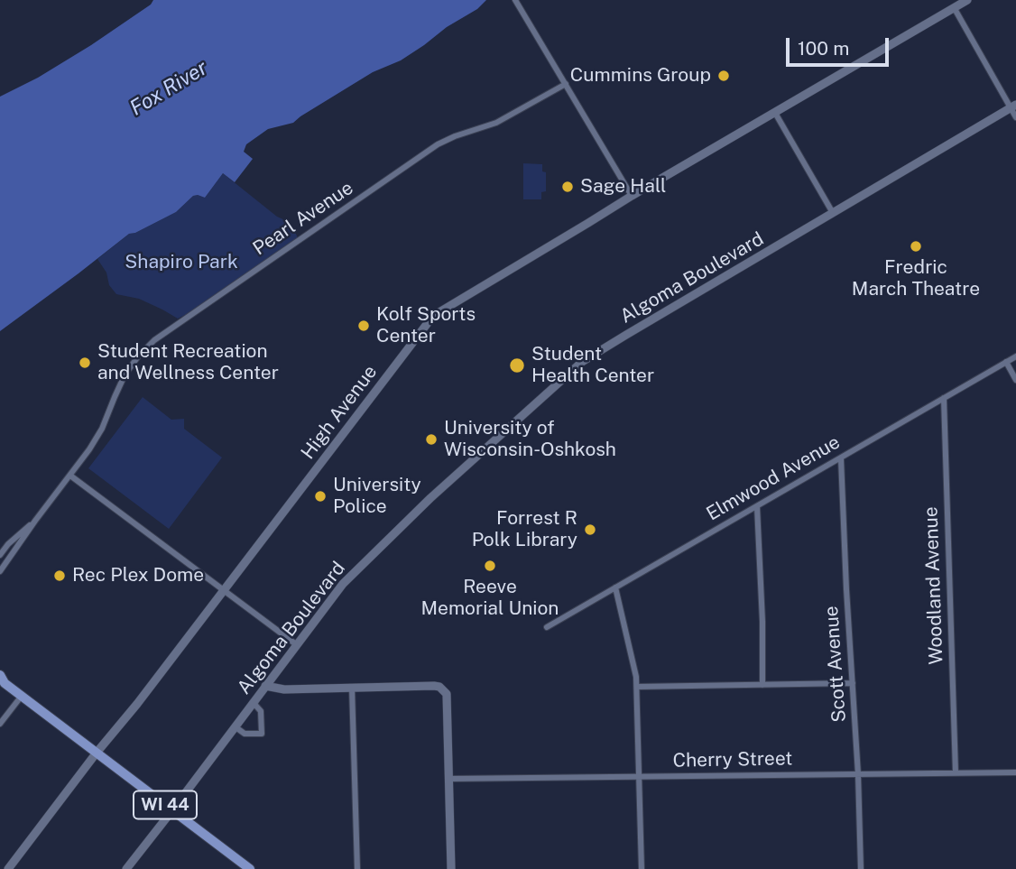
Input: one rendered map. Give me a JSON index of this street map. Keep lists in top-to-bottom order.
{
  "streets": {
    "main road": ["Algoma Boulevard", "High Avenue", "WI 44"],
    "street": [
      "Pearl Avenue",
      "Elmwood Avenue",
      "Woodland Avenue",
      "Scott Avenue",
      "Cherry Street"
    ]
  },
  "crossings": [
    ["Algoma Boulevard", "WI 44"],
    ["High Avenue", "WI 44"],
    ["Elmwood Avenue", "Woodland Avenue"],
    ["Elmwood Avenue", "Scott Avenue"],
    ["Woodland Avenue", "Cherry Street"],
    ["Scott Avenue", "Cherry Street"]
  ],
  "water": ["Fox River"],
  "parks": ["Shapiro Park"],
  "places": [
    "Cummins Group",
    "Sage Hall",
    "Fredric March Theatre",
    "Kolf Sports Center",
    "Student Recreation and Wellness Center",
    "Student Health Center",
    "University of Wisconsin-Oshkosh",
    "University Police",
    "Forrest R Polk Library",
    "Reeve Memorial Union",
    "Rec Plex Dome"
  ],
  "scale_bar": "100 m"
}
